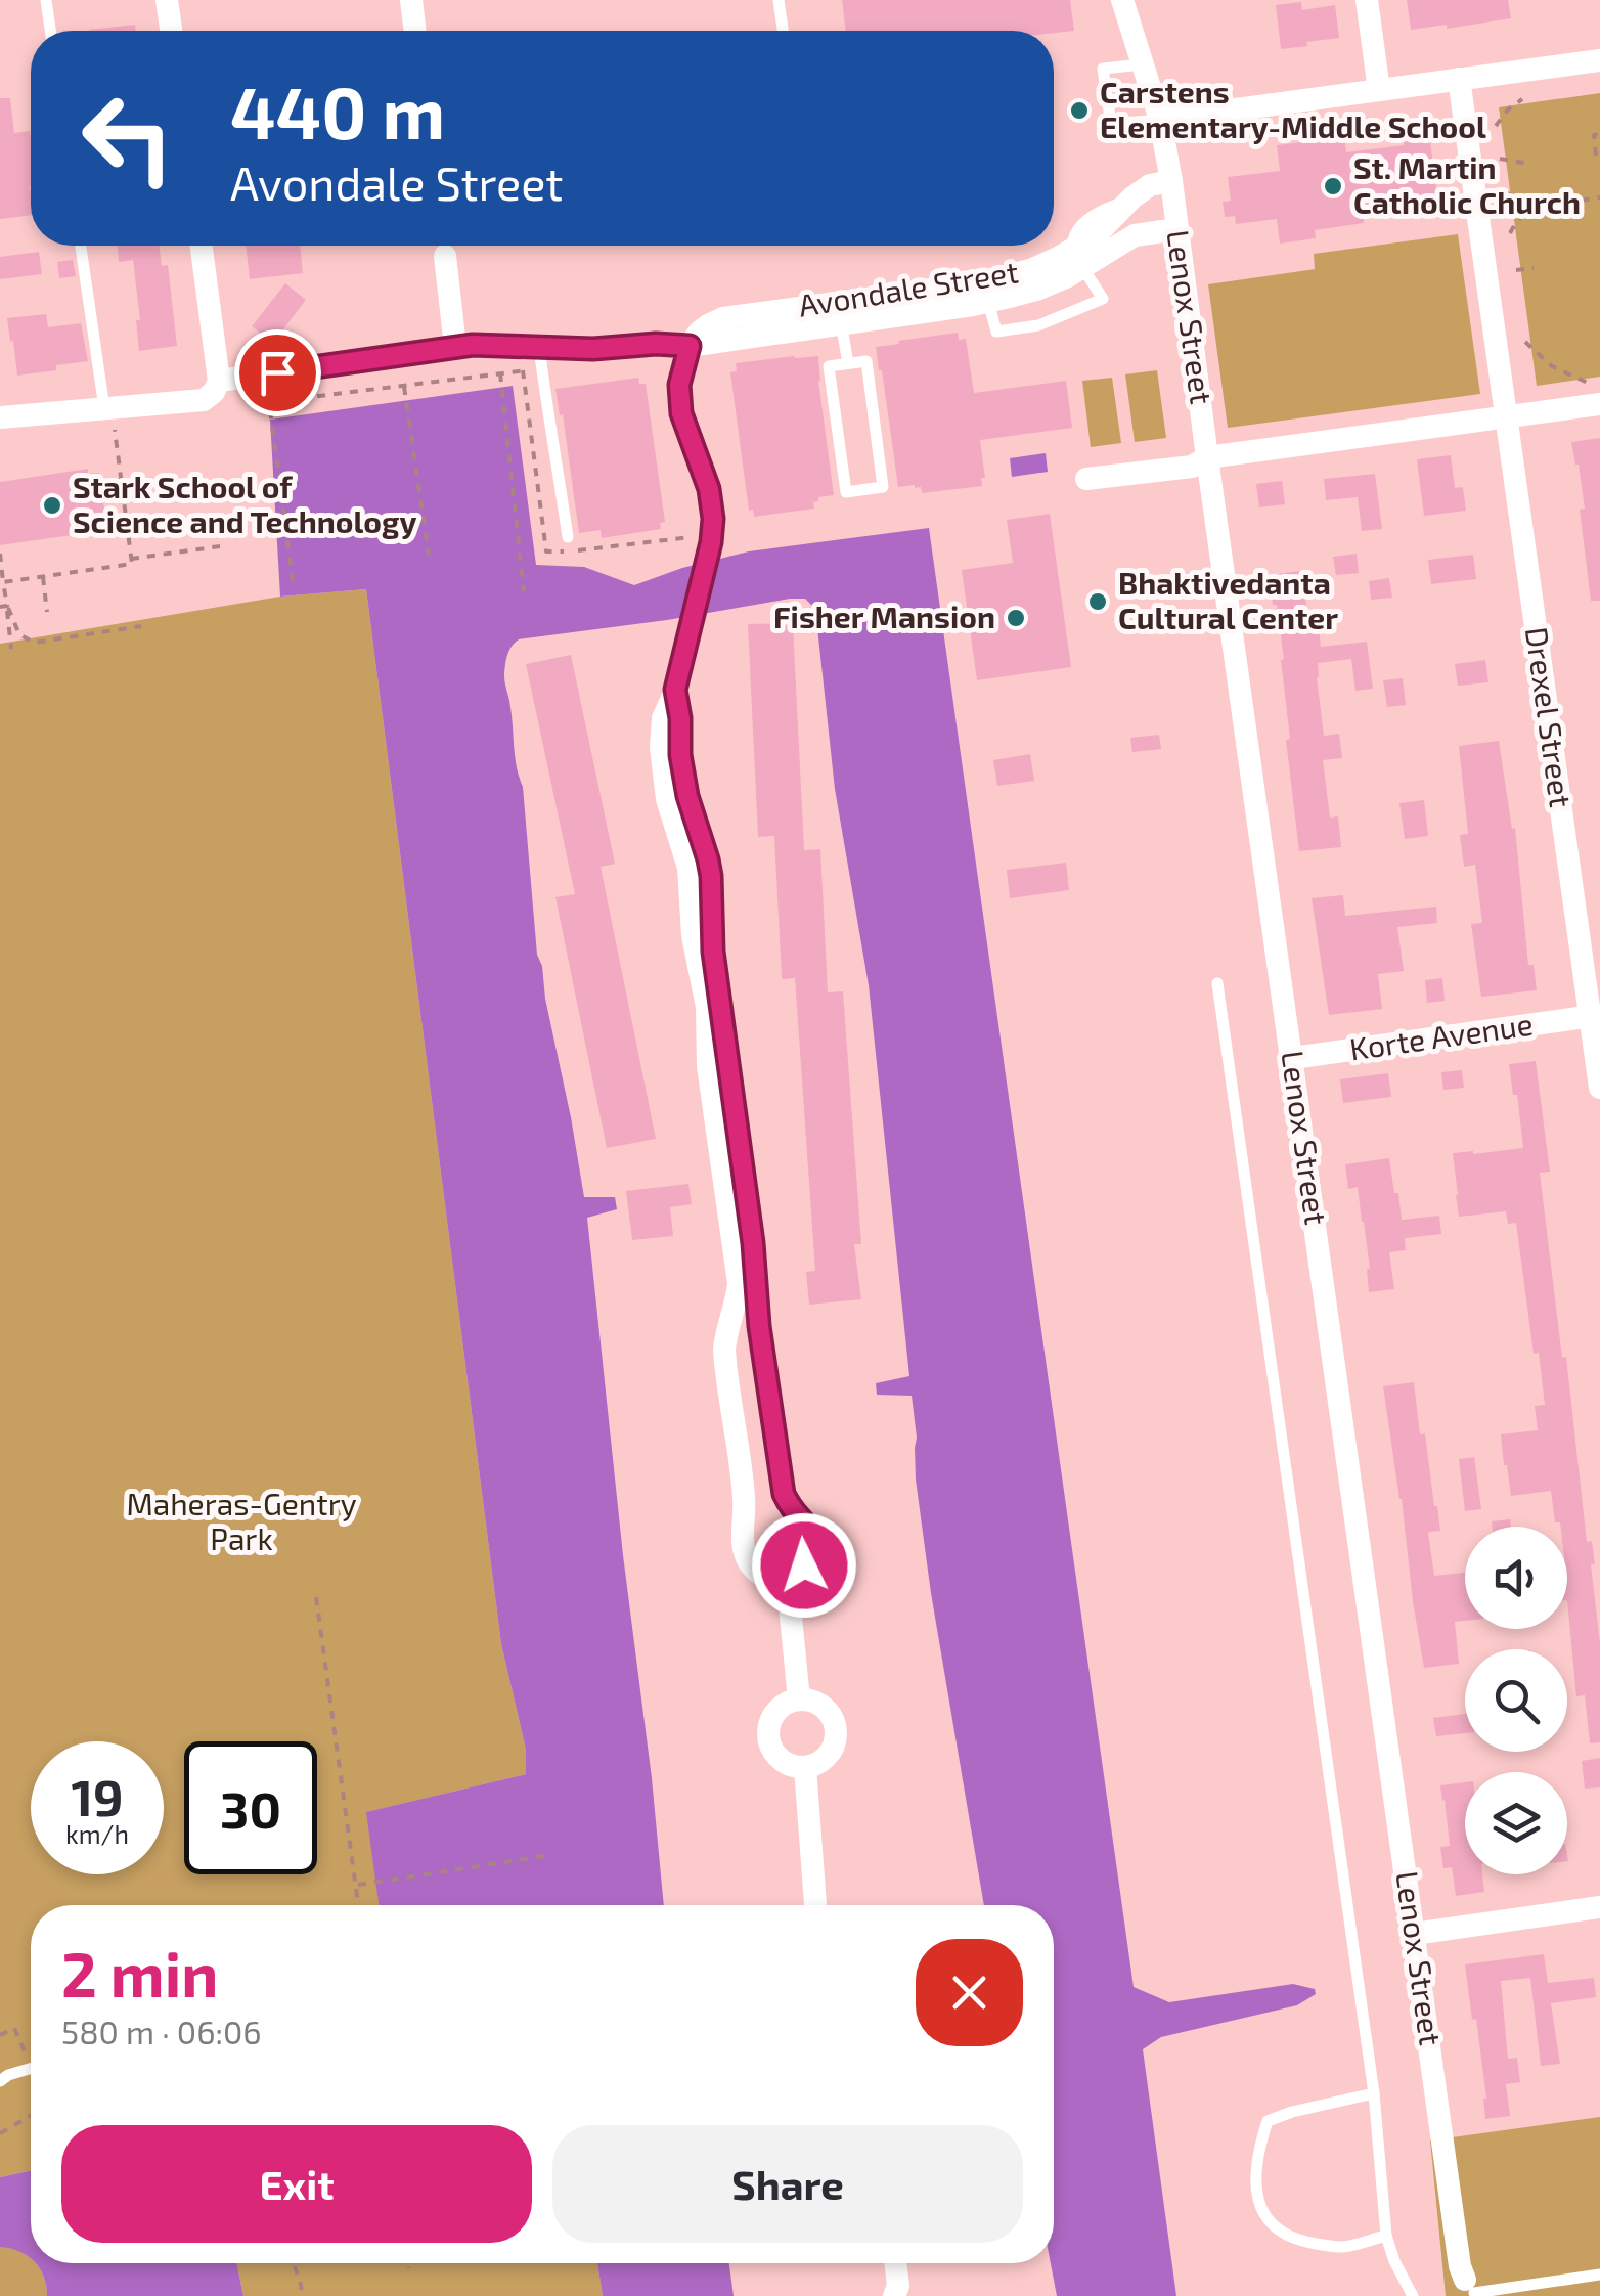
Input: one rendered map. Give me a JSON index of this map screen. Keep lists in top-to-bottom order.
{
  "streets": {
    "street": [
      "Avondale Street",
      "Lenox Street",
      "Drexel Street",
      "Korte Avenue"
    ]
  },
  "crossings": [
    ["Avondale Street", "Lenox Street"],
    ["Lenox Street", "Korte Avenue"],
    ["Drexel Street", "Korte Avenue"]
  ],
  "parks": ["Maheras-Gentry Park"],
  "places": [
    "Carstens Elementary-Middle School",
    "St. Martin Catholic Church",
    "Stark School of Science and Technology",
    "Bhaktivedanta Cultural Center",
    "Fisher Mansion"
  ],
  "page": {
    "turn": ["440 m", "Avondale Street"],
    "speed": "19 km/h",
    "limit": "30",
    "heading": ["2 min", "580 m · 06:06"],
    "buttons": ["Exit", "Share"]
  }
}
